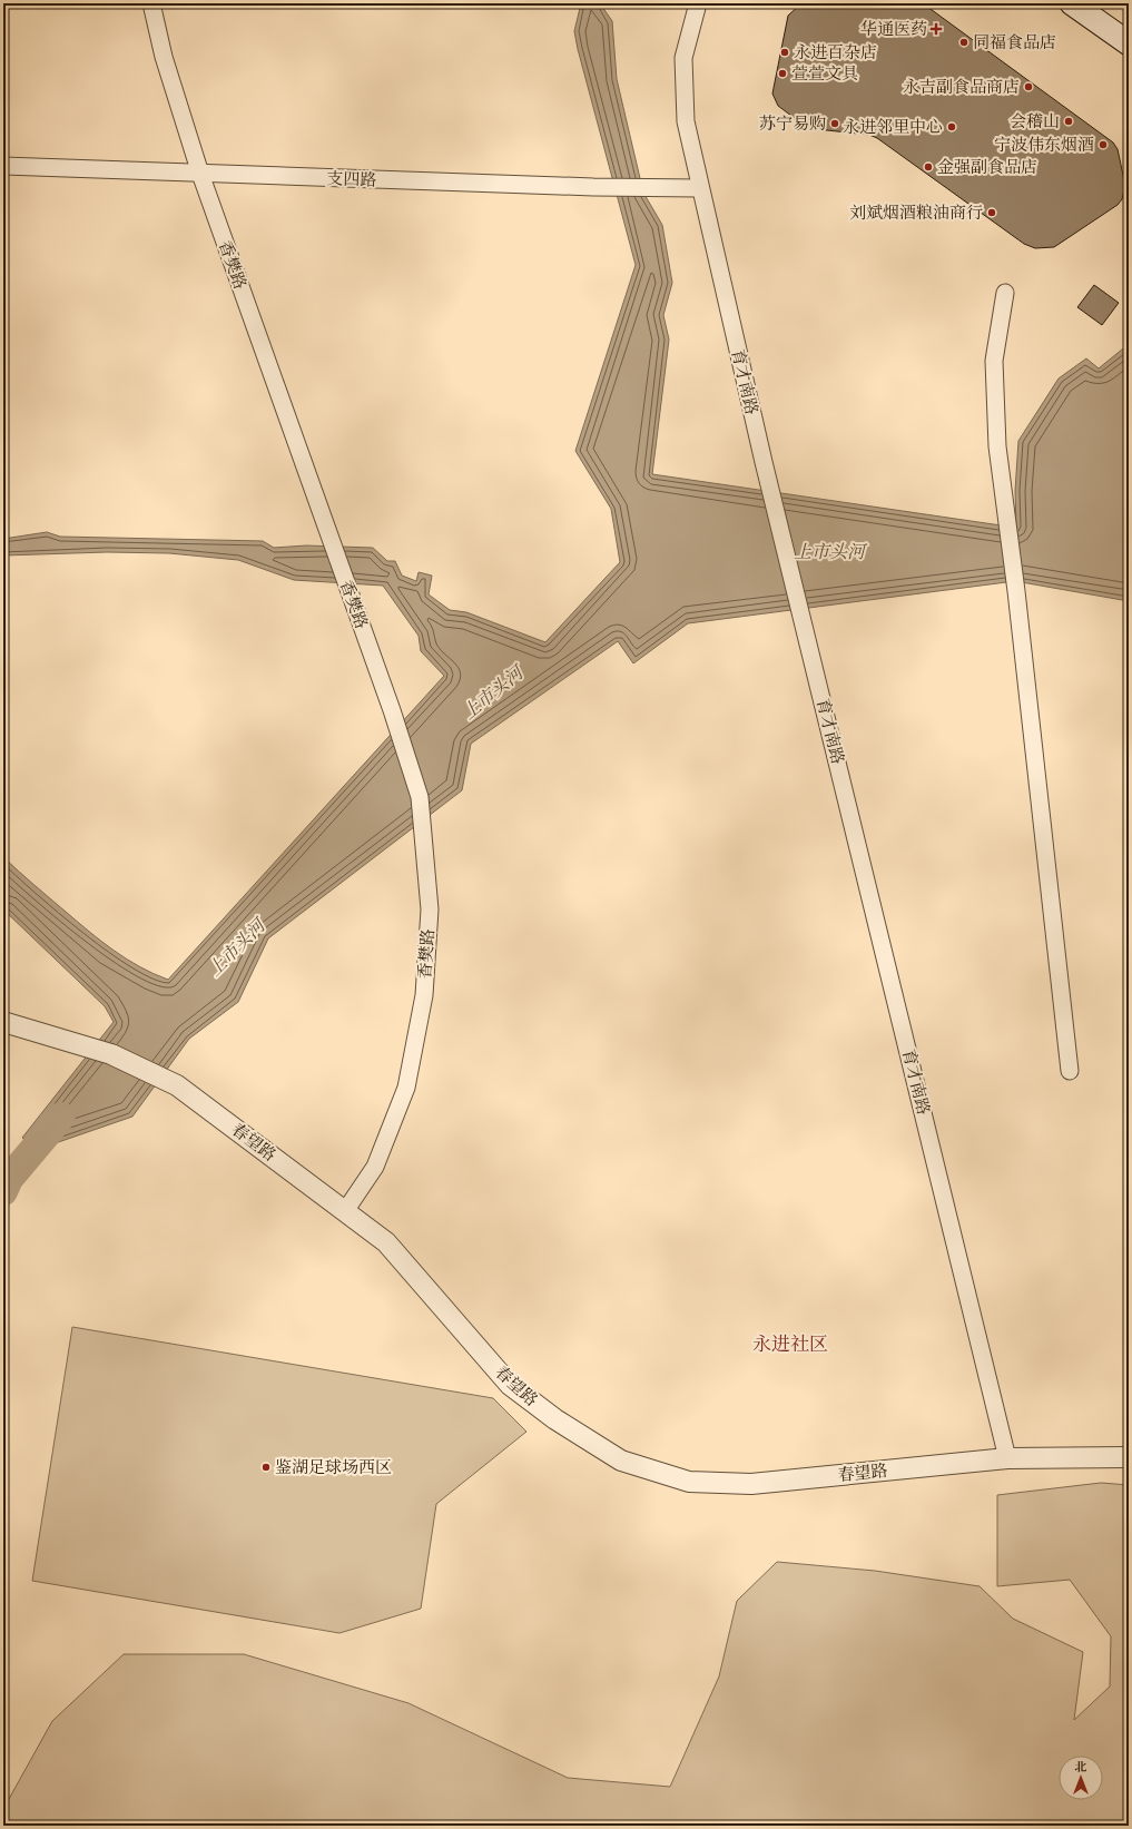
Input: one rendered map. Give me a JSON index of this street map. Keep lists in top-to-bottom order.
{
  "streets": {
    "street": [
      "支四路",
      "香樊路",
      "育才南路",
      "春望路"
    ]
  },
  "crossings": [
    ["支四路", "香樊路"],
    ["支四路", "育才南路"],
    ["香樊路", "春望路"],
    ["育才南路", "春望路"]
  ],
  "districts": ["永进社区"],
  "water": ["上市头河"],
  "places": {
    "health": ["华通医药"],
    "other": [
      "同福食品店",
      "永进百杂店",
      "萱萱文具",
      "永吉副食品商店",
      "会稽山",
      "苏宁易购",
      "永进邻里中心",
      "宁波伟东烟酒",
      "金强副食品店",
      "刘斌烟酒粮油商行",
      "鉴湖足球场西区"
    ]
  },
  "north": "top"
}
